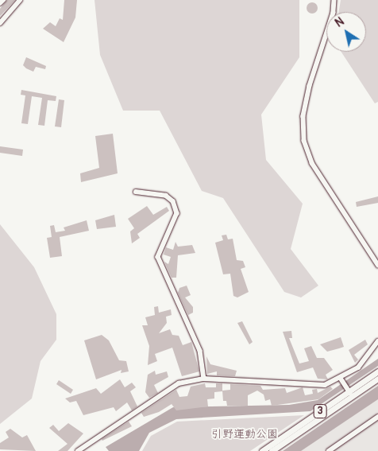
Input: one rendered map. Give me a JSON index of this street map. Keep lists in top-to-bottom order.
{
  "streets": {
    "main road": ["3"]
  },
  "parks": ["引野運動公園"],
  "north": "top left"
}
